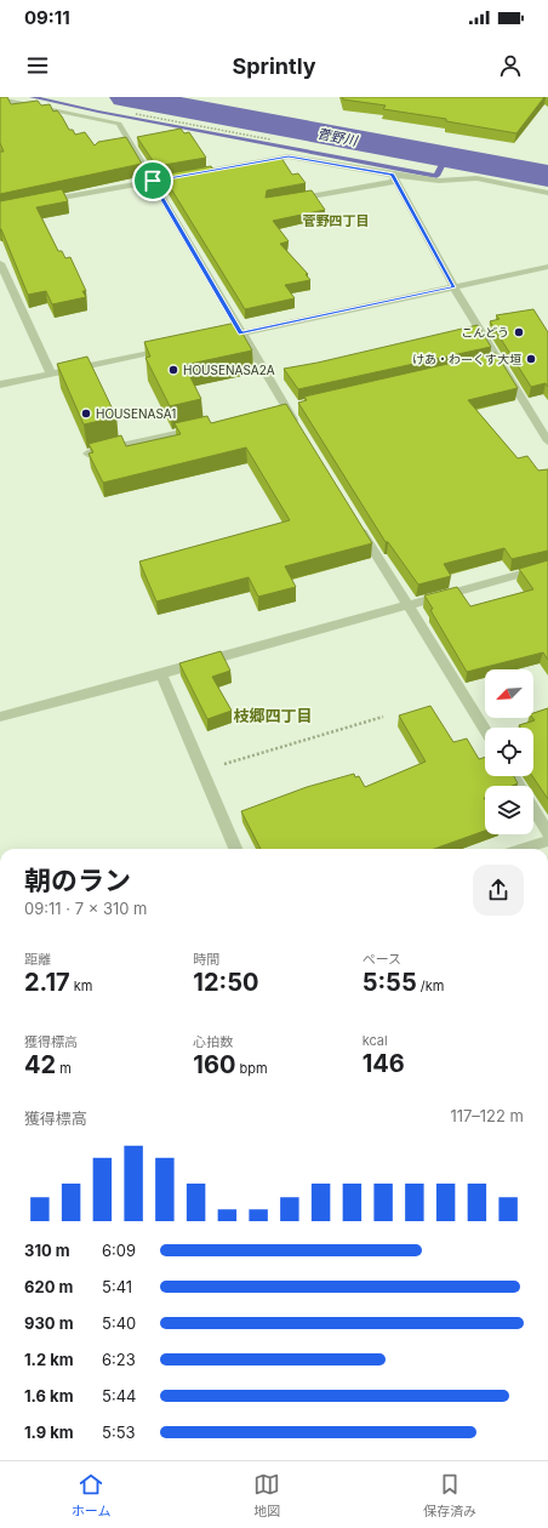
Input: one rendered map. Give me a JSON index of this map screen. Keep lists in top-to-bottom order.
{
  "districts": ["菅野四丁目", "枝郷四丁目"],
  "water": ["菅野川"],
  "places": [
    "こんどう",
    "けあ・わーくす大垣",
    "HOUSENASA2A",
    "HOUSENASA1"
  ],
  "north": "bottom left",
  "page": {
    "status": "09:11",
    "header": "Sprintly",
    "heading": ["朝のラン", "09:11 · 7 × 310 m"],
    "stats": [
      ["距離", "2.17 km"],
      ["時間", "12:50"],
      ["ペース", "5:55 /km"],
      ["獲得標高", "42 m"],
      ["心拍数", "160 bpm"],
      ["kcal", "146"]
    ],
    "chart": ["獲得標高", "117–122 m"],
    "list": [
      {
        "name": "310 m",
        "note": "6:09"
      },
      {
        "name": "620 m",
        "note": "5:41"
      },
      {
        "name": "930 m",
        "note": "5:40"
      },
      {
        "name": "1.2 km",
        "note": "6:23"
      },
      {
        "name": "1.6 km",
        "note": "5:44"
      },
      {
        "name": "1.9 km",
        "note": "5:53"
      }
    ],
    "tabs": ["ホーム", "地図", "保存済み"]
  }
}
